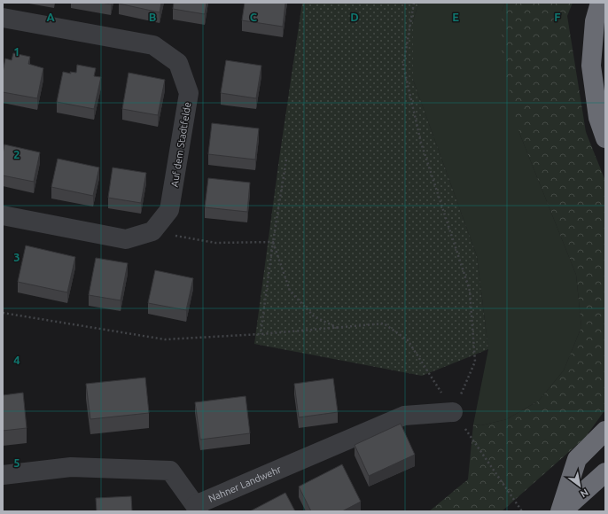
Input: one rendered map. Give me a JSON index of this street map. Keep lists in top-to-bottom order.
{
  "streets": {
    "street": ["Auf dem Stadtfelde", "Nahner Landwehr"]
  },
  "north": "bottom right",
  "grid": {
    "columns": [
      "A",
      "B",
      "C",
      "D",
      "E",
      "F"
    ],
    "rows": [
      "1",
      "2",
      "3",
      "4",
      "5"
    ]
  }
}
